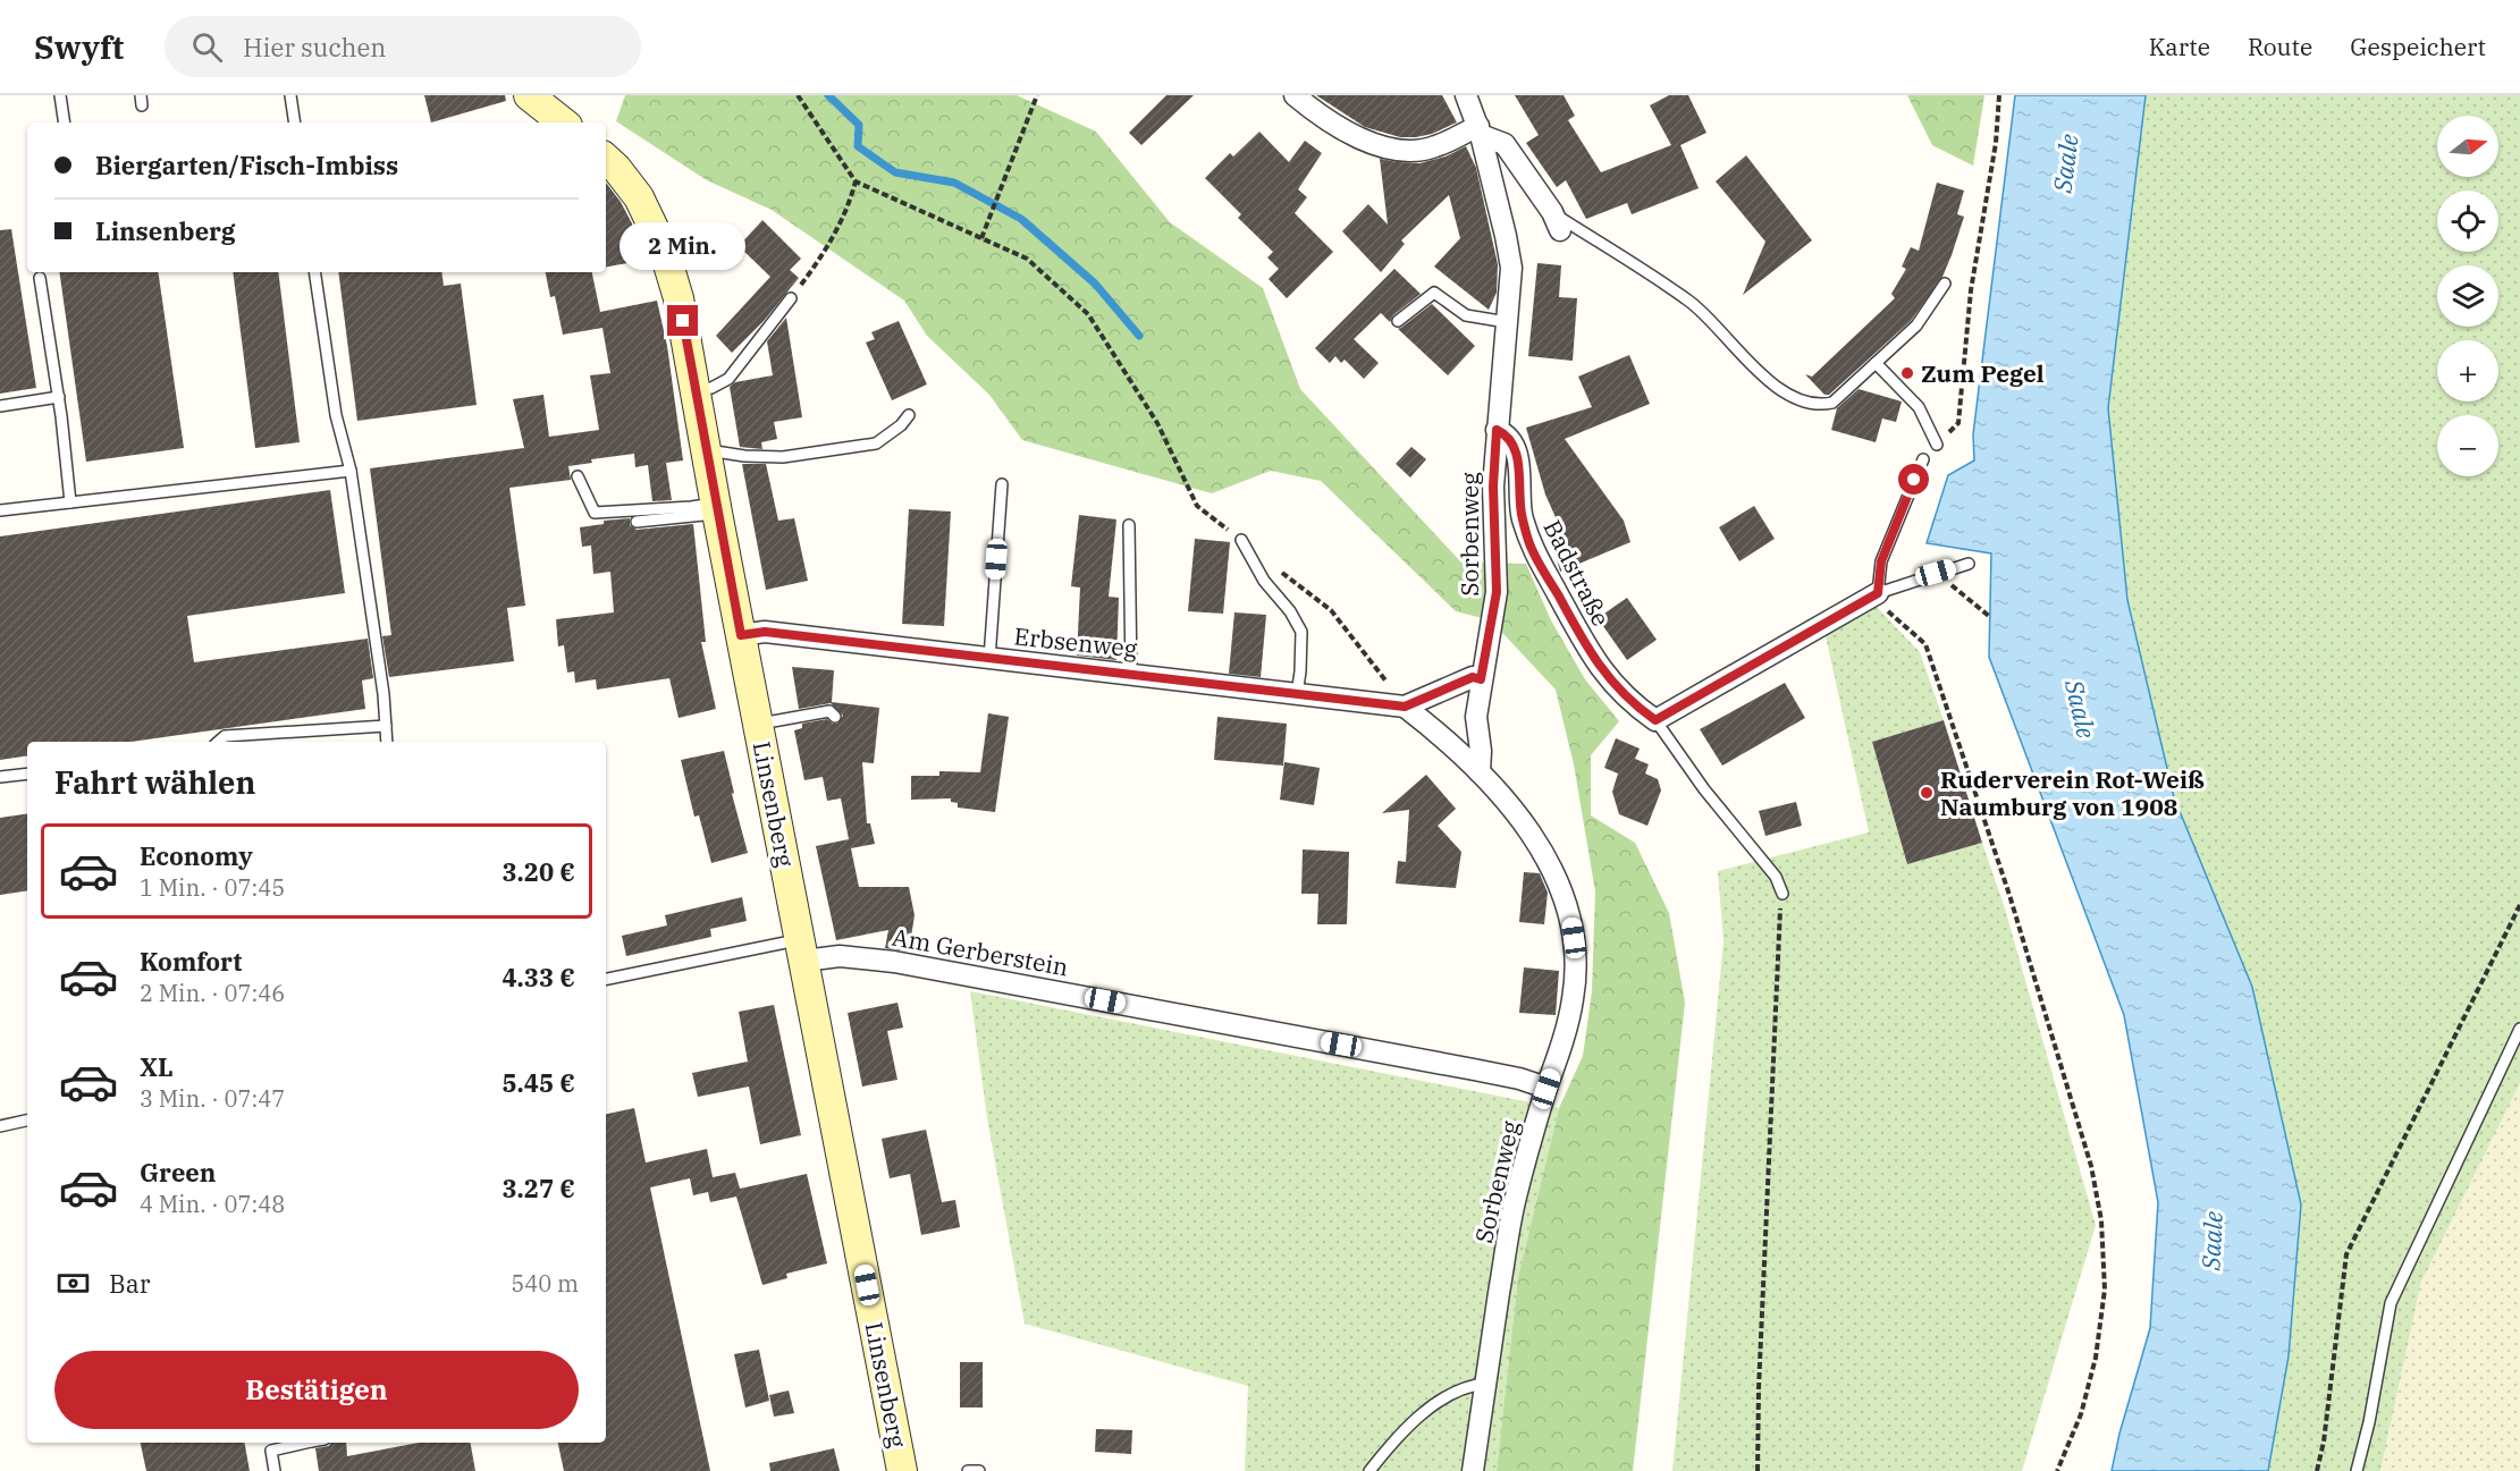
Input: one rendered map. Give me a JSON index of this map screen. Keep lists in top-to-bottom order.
{
  "streets": {
    "main road": ["Linsenberg"],
    "street": [
      "Sorbenweg",
      "Badstraße",
      "Erbsenweg",
      "Am Gerberstein"
    ]
  },
  "crossings": [
    ["Sorbenweg", "Badstraße"],
    ["Sorbenweg", "Erbsenweg"],
    ["Sorbenweg", "Am Gerberstein"],
    ["Erbsenweg", "Linsenberg"],
    ["Linsenberg", "Am Gerberstein"]
  ],
  "water": ["Saale"],
  "places": ["Zum Pegel", "Ruderverein Rot-Weiß Naumburg von 1908"],
  "north": "right",
  "page": {
    "header": "Swyft",
    "search": "Hier suchen",
    "nav": ["Karte", "Route", "Gespeichert"],
    "map_buttons": ["+", "−"],
    "banner": ["Biergarten/Fisch-Imbiss", "Linsenberg"],
    "bubble": "2 Min.",
    "heading": "Fahrt wählen",
    "list": [
      {
        "name": "Economy",
        "note": "1 Min. · 07:45",
        "value": "3.20 €"
      },
      {
        "name": "Komfort",
        "note": "2 Min. · 07:46",
        "value": "4.33 €"
      },
      {
        "name": "XL",
        "note": "3 Min. · 07:47",
        "value": "5.45 €"
      },
      {
        "name": "Green",
        "note": "4 Min. · 07:48",
        "value": "3.27 €"
      }
    ],
    "pay": ["Bar", "540 m"],
    "buttons": "Bestätigen"
  }
}
